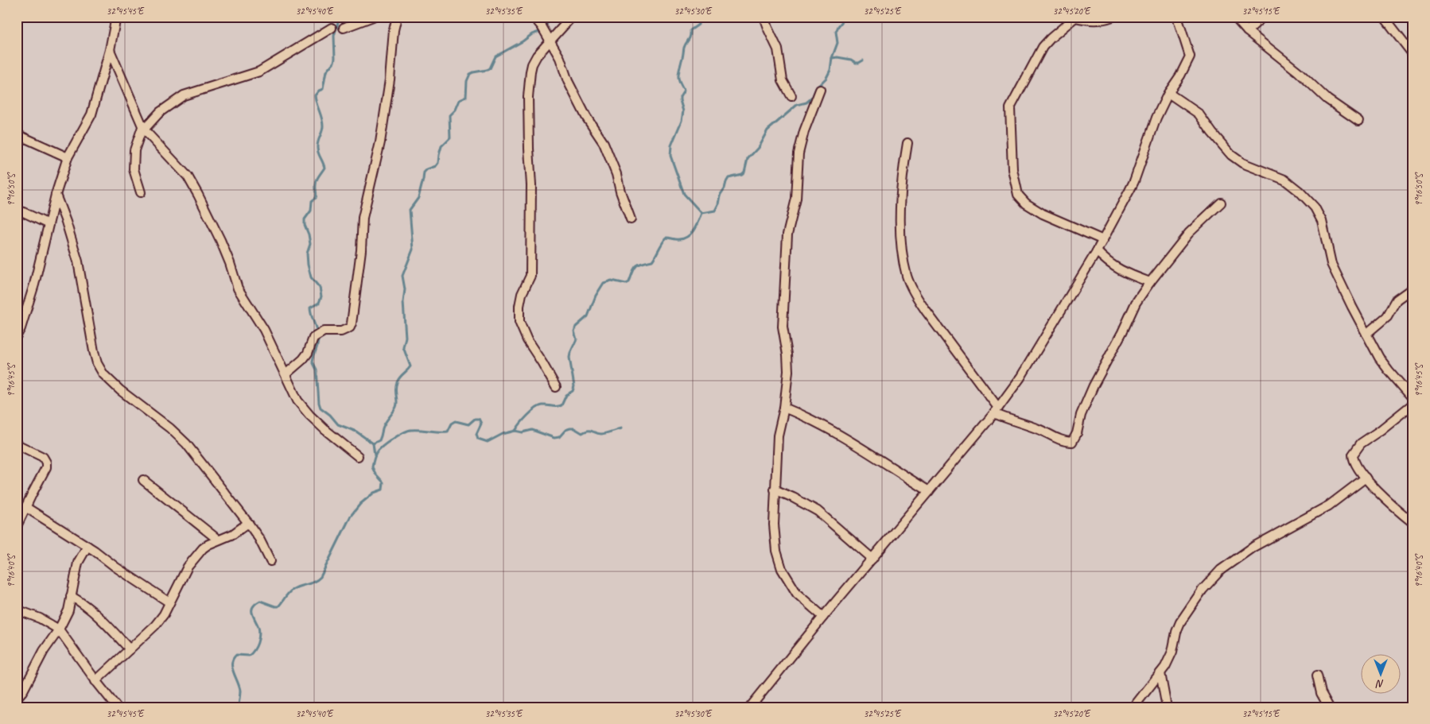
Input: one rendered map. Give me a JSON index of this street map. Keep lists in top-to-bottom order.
{
  "north": "bottom",
  "coordinates": [
    "32°45'45\"E",
    "32°45'40\"E",
    "32°45'35\"E",
    "32°45'30\"E",
    "32°45'25\"E",
    "32°45'20\"E",
    "32°45'15\"E",
    "9°16'50\"S",
    "9°16'45\"S",
    "9°16'40\"S"
  ]
}
